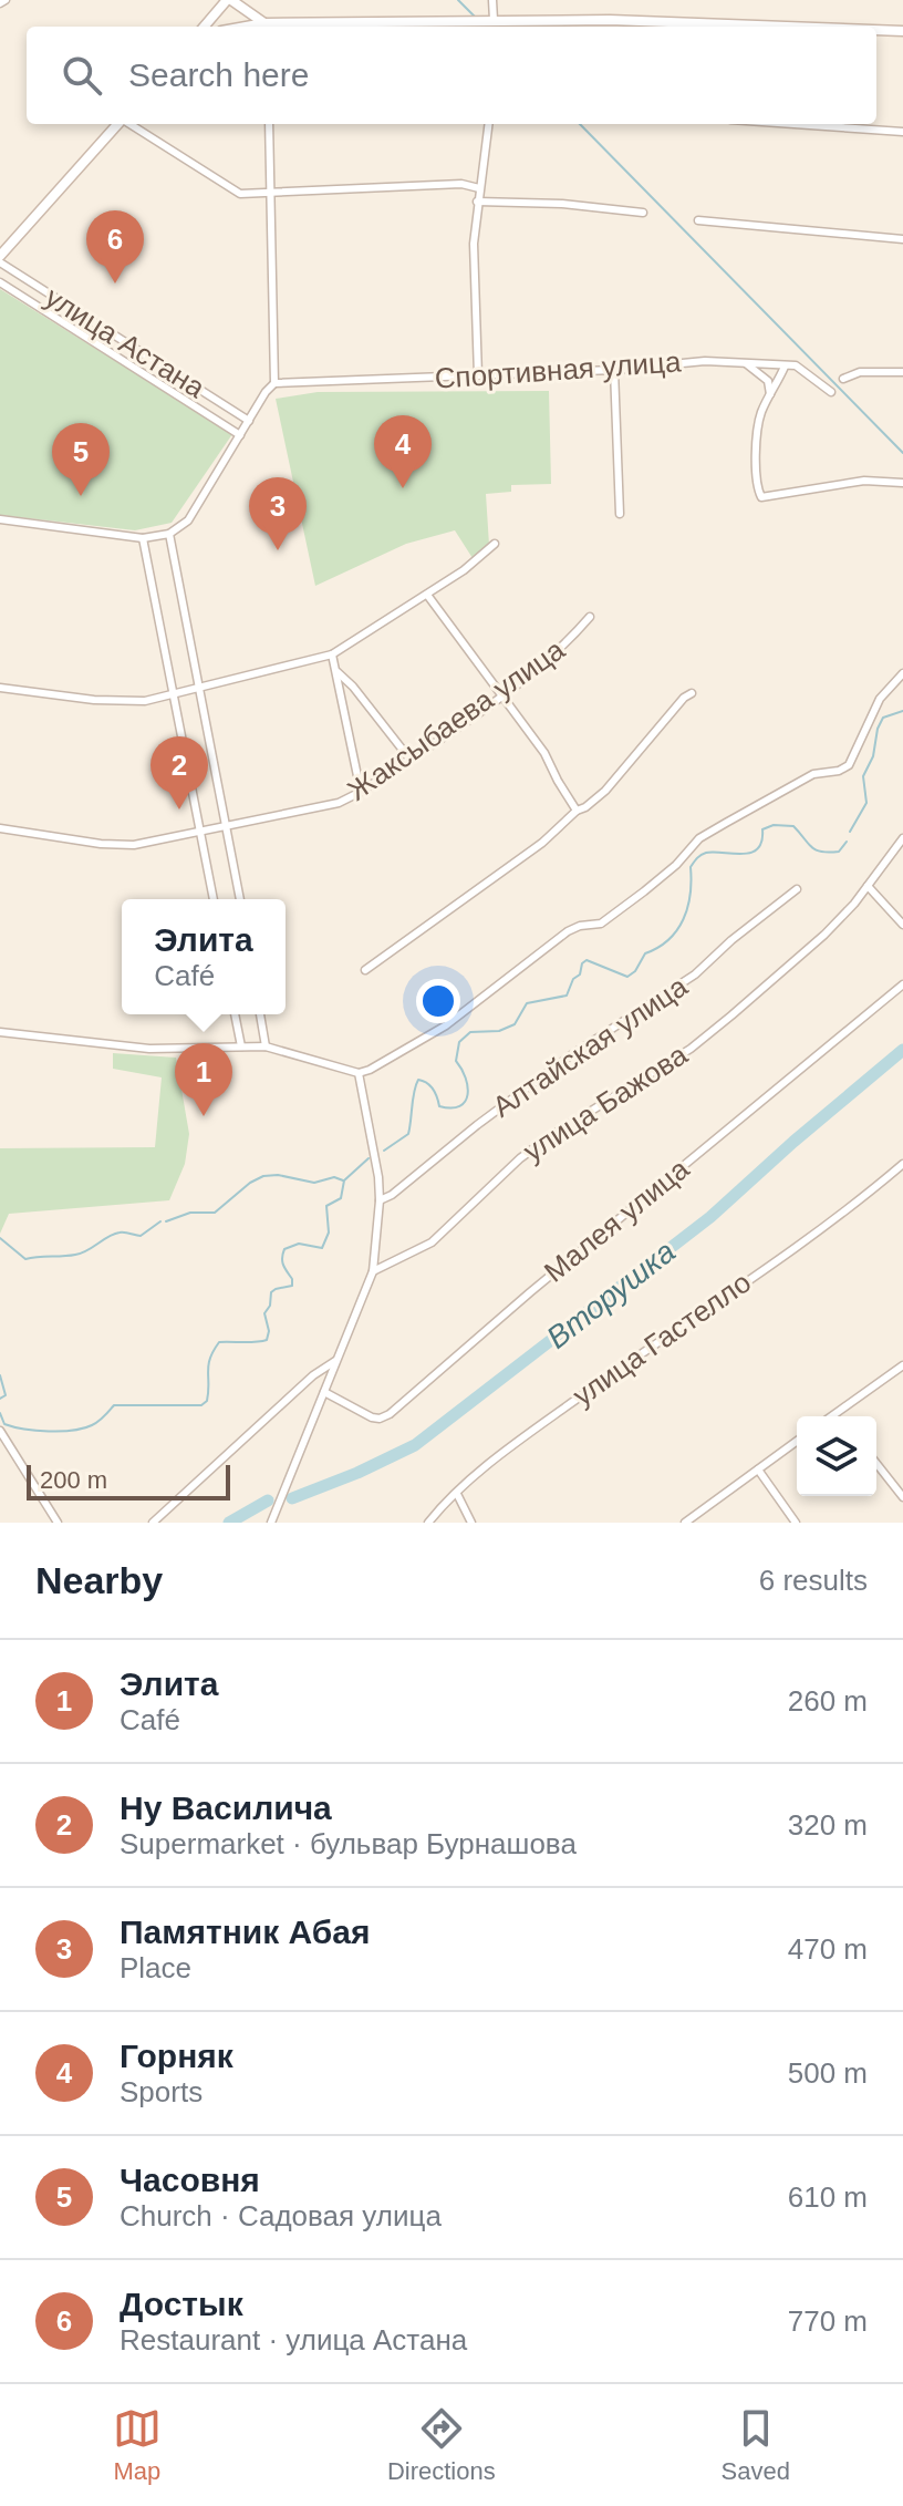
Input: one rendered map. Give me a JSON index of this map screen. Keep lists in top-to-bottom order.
{
  "streets": {
    "street": [
      "улица Астана",
      "Спортивная улица",
      "Жаксыбаева улица",
      "Алтайская улица",
      "улица Бажова",
      "Малея улица",
      "улица Гастелло"
    ]
  },
  "water": ["Вторушка"],
  "scale_bar": "200 m",
  "page": {
    "search": "Search here",
    "pins": [
      "6",
      "4",
      "5",
      "3",
      "2",
      "1"
    ],
    "popup": ["Элита", "Café"],
    "scale": "200 m",
    "heading": ["Nearby", "6 results"],
    "list": [
      {
        "mark": "1",
        "name": "Элита",
        "note": "Café",
        "value": "260 m"
      },
      {
        "mark": "2",
        "name": "Ну Василича",
        "note": "Supermarket · бульвар Бурнашова",
        "value": "320 m"
      },
      {
        "mark": "3",
        "name": "Памятник Абая",
        "note": "Place",
        "value": "470 m"
      },
      {
        "mark": "4",
        "name": "Горняк",
        "note": "Sports",
        "value": "500 m"
      },
      {
        "mark": "5",
        "name": "Часовня",
        "note": "Church · Садовая улица",
        "value": "610 m"
      },
      {
        "mark": "6",
        "name": "Достык",
        "note": "Restaurant · улица Астана",
        "value": "770 m"
      }
    ],
    "nav": ["Map", "Directions", "Saved"]
  }
}
